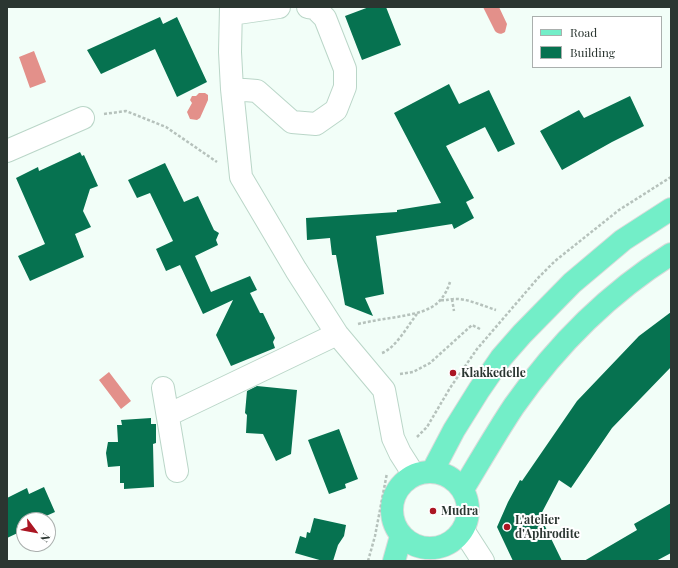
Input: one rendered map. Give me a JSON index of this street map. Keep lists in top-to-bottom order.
{
  "places": ["Klakkedelle", "Mudra", "L'atelier d'Aphrodite"],
  "legend": ["Road", "Building"],
  "north": "bottom right"
}
